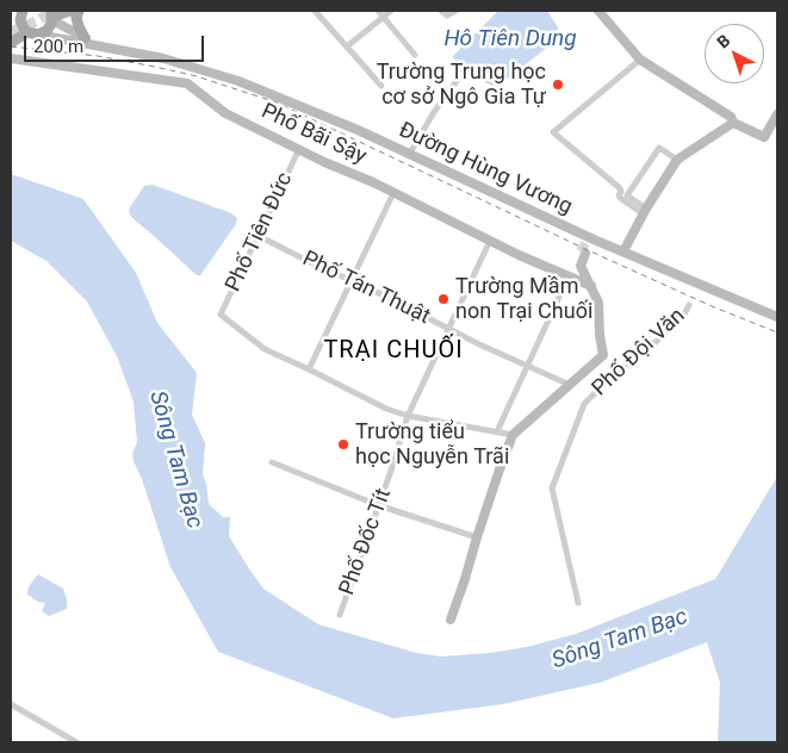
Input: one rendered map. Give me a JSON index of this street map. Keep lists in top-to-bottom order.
{
  "streets": {
    "main road": ["Đường Hùng Vương"],
    "street": [
      "Phố Bãi Sậy",
      "Phố Tiên Đức",
      "Phố Tán Thuật",
      "Phố Đội Văn",
      "Phố Đốc Tít"
    ]
  },
  "crossings": [
    ["Phố Bãi Sậy", "Phố Tiên Đức"],
    ["Phố Bãi Sậy", "Phố Đốc Tít"],
    ["Phố Tiên Đức", "Phố Tán Thuật"],
    ["Phố Tán Thuật", "Phố Đốc Tít"]
  ],
  "districts": ["TRẠI CHUỐI"],
  "water": ["Hô Tiên Dung", "Sông Tam Bạc"],
  "places": ["Trường Trung học cơ sở Ngô Gia Tự", "Trường Mầm non Trại Chuối", "Trường tiểu học Nguyễn Trãi"],
  "scale_bar": "200 m",
  "north": "top left"
}
